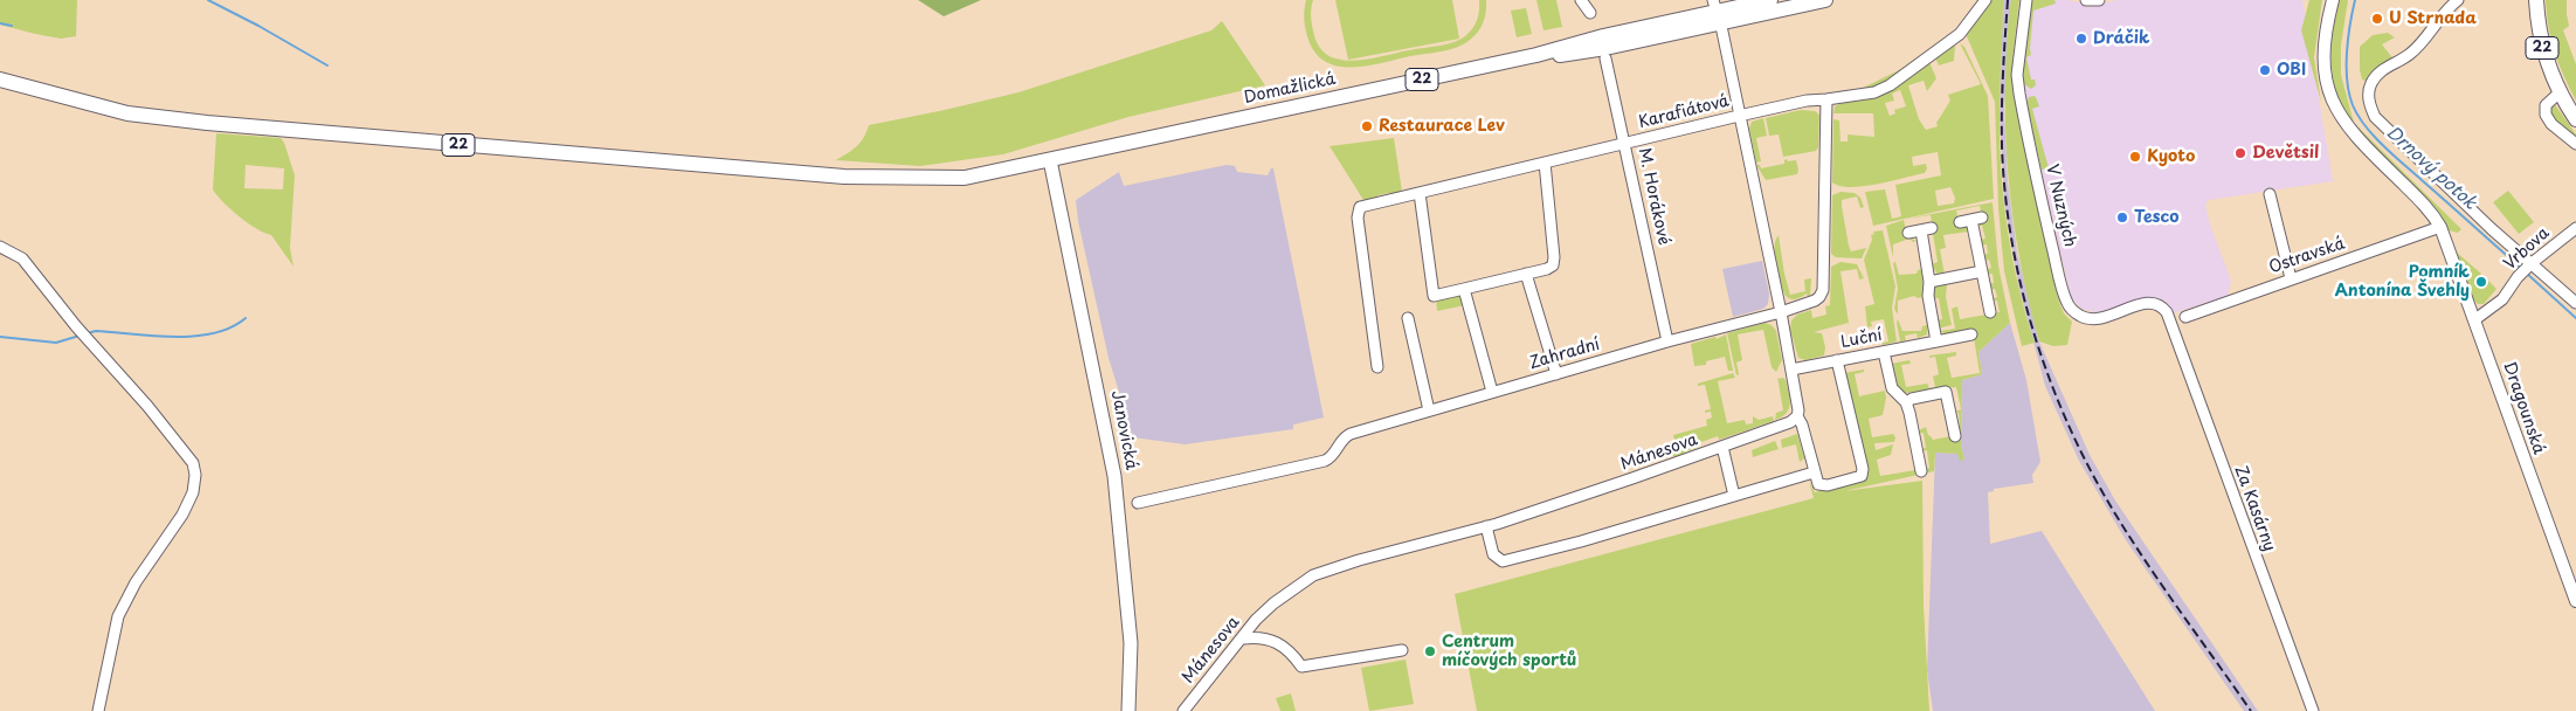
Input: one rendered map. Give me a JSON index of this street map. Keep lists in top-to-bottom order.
{
  "streets": {
    "main road": ["22", "Domažlická", "Janovická"],
    "street": [
      "Karafiátová",
      "M. Horákové",
      "V Nuzných",
      "Vrbova",
      "Ostravská",
      "Luční",
      "Zahradní",
      "Dragounská",
      "Mánesova",
      "Za Kasárny"
    ]
  },
  "crossings": [
    ["22", "Domažlická"],
    ["22", "Janovická"],
    ["Domažlická", "Janovická"],
    ["Karafiátová", "M. Horákové"],
    ["Karafiátová", "Zahradní"],
    ["M. Horákové", "Zahradní"],
    ["V Nuzných", "Za Kasárny"],
    ["Vrbova", "Dragounská"],
    ["Ostravská", "Dragounská"]
  ],
  "water": ["Drnový potok"],
  "places": [
    "U Strnada",
    "Dráčik",
    "OBI",
    "Restaurace Lev",
    "Devětsil",
    "Kyoto",
    "Tesco",
    "Pomník Antonína Švehly",
    "Centrum míčových sportů"
  ]
}
